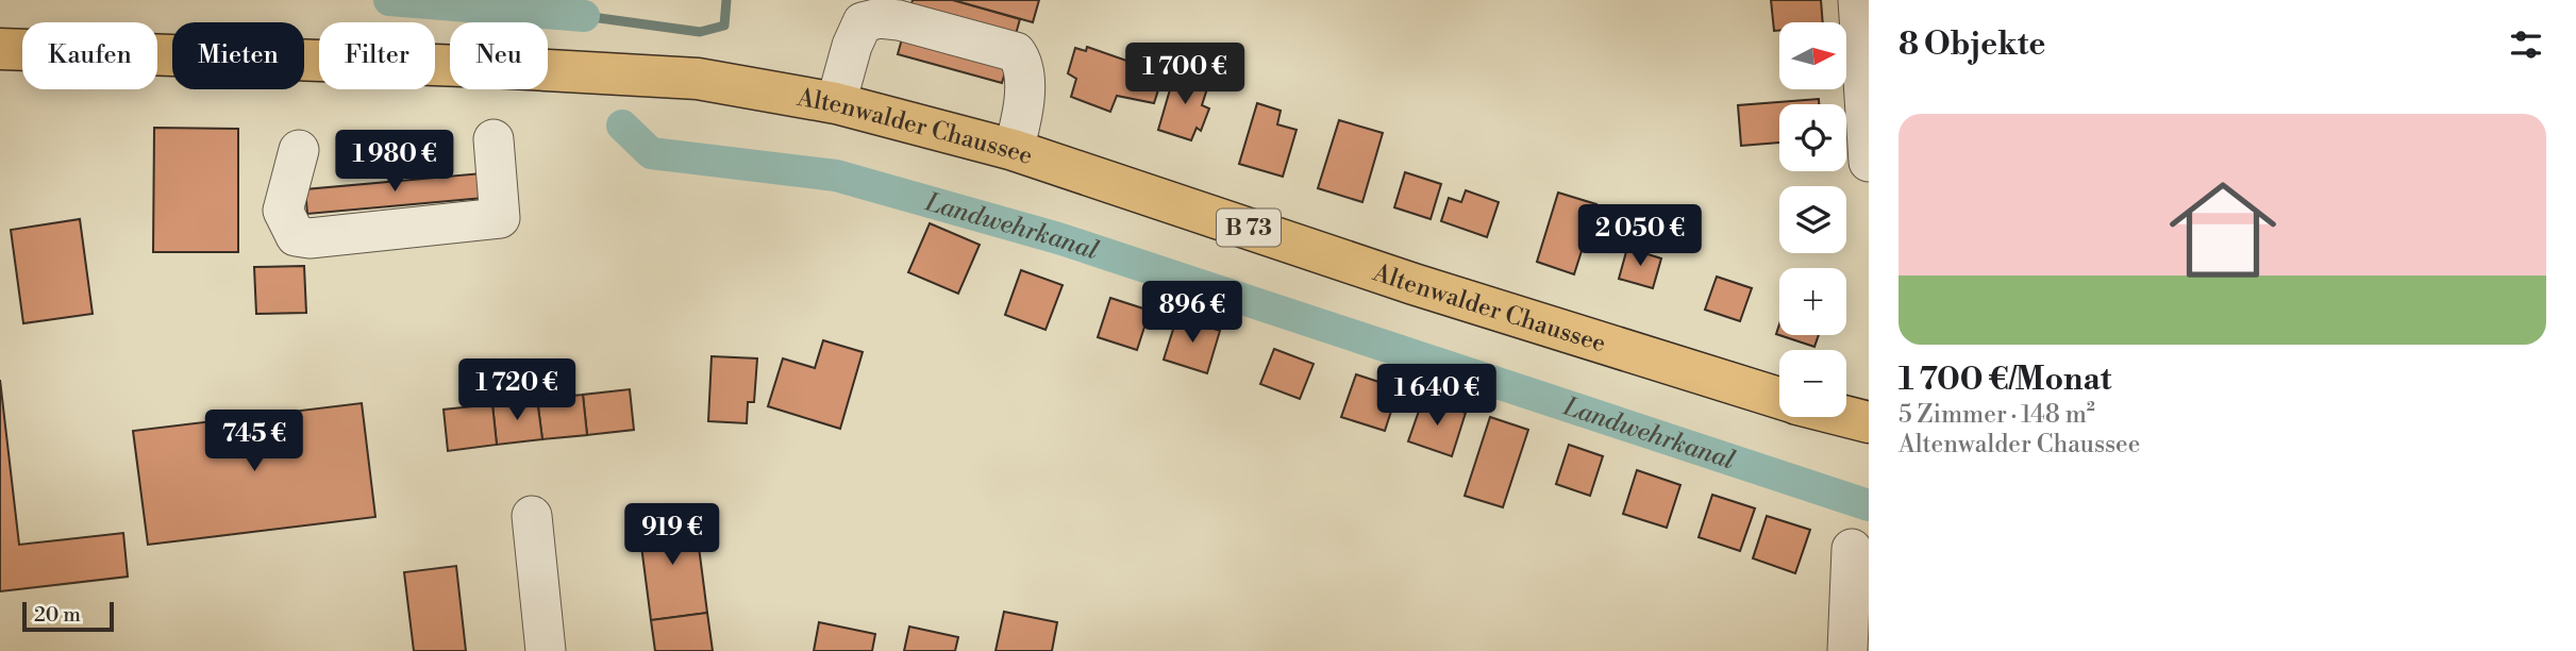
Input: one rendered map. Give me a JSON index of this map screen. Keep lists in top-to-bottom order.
{
  "streets": {
    "main road": ["Altenwalder Chaussee", "B 73"]
  },
  "water": ["Landwehrkanal"],
  "scale_bar": "20 m",
  "north": "right",
  "page": {
    "heading": "8 Objekte",
    "map_buttons": ["+", "−"],
    "chip": [
      "Kaufen",
      "Mieten",
      "Filter",
      "Neu"
    ],
    "price": [
      "1 700 €",
      "1 980 €",
      "2 050 €",
      "896 €",
      "1 720 €",
      "1 640 €",
      "745 €",
      "919 €"
    ],
    "list": [
      {
        "name": "1 700 €/Monat",
        "note": "5 Zimmer · 148 m² · Altenwalder Chaussee"
      }
    ],
    "scale": "20 m"
  }
}
